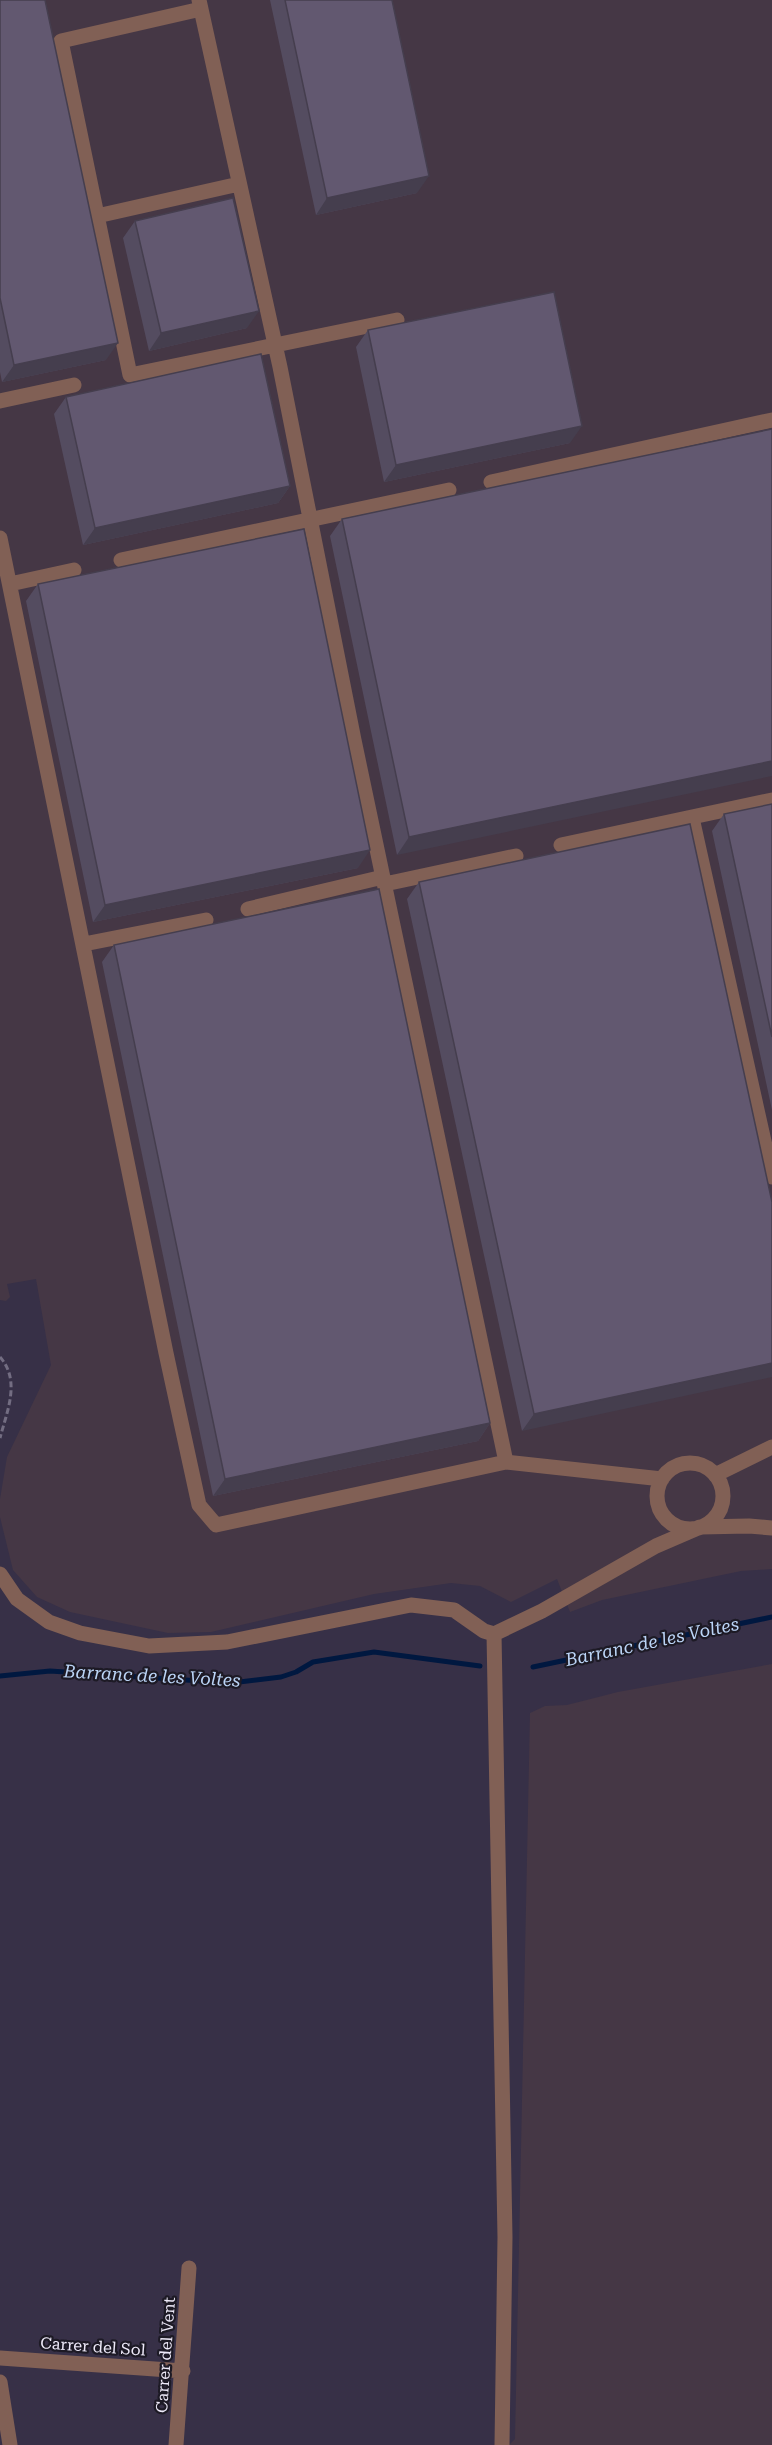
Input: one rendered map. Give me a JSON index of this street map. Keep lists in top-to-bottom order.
{
  "streets": {
    "street": ["Carrer del Sol", "Carrer del Vent"]
  },
  "crossings": [
    ["Carrer del Sol", "Carrer del Vent"]
  ],
  "water": ["Barranc de les Voltes"]
}
